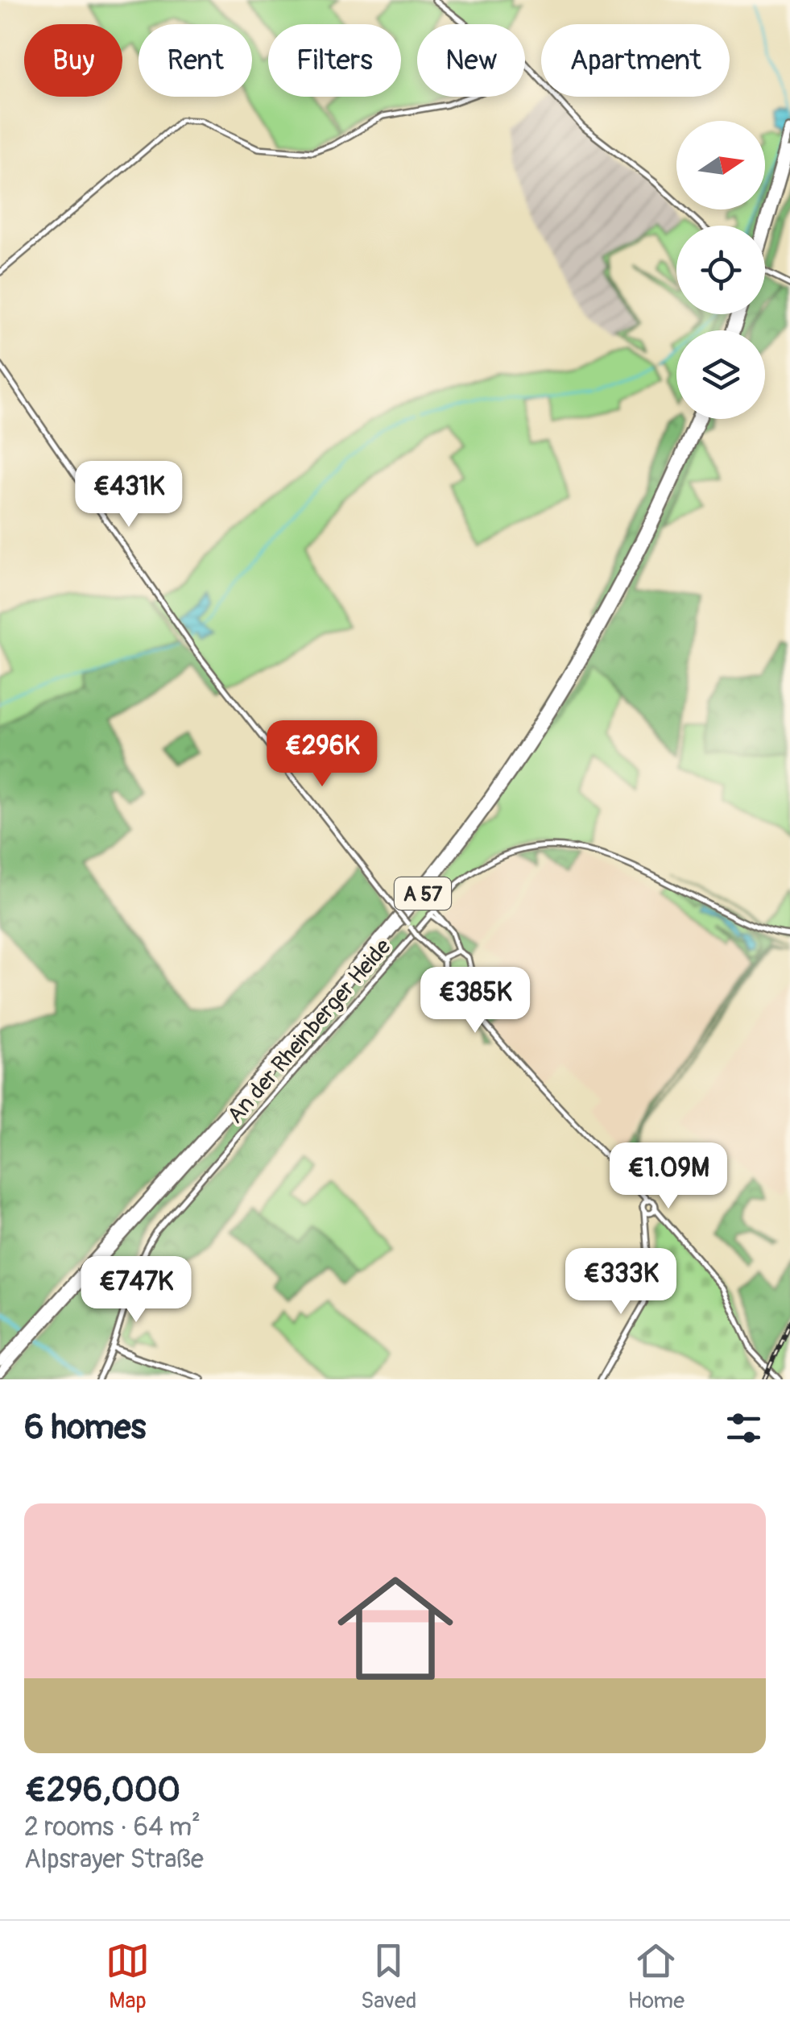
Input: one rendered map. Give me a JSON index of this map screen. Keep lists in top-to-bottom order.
{
  "streets": {
    "highway": ["A 57"],
    "street": ["An der Rheinberger Heide"]
  },
  "north": "right",
  "page": {
    "chip": [
      "Buy",
      "Rent",
      "Filters",
      "New",
      "Apartment"
    ],
    "price": [
      "€431K",
      "€296K",
      "€385K",
      "€1.09M",
      "€333K",
      "€747K"
    ],
    "heading": "6 homes",
    "list": [
      {
        "name": "€296,000",
        "note": "2 rooms · 64 m² · Alpsrayer Straße"
      }
    ],
    "tabs": ["Map", "Saved", "Home"]
  }
}
